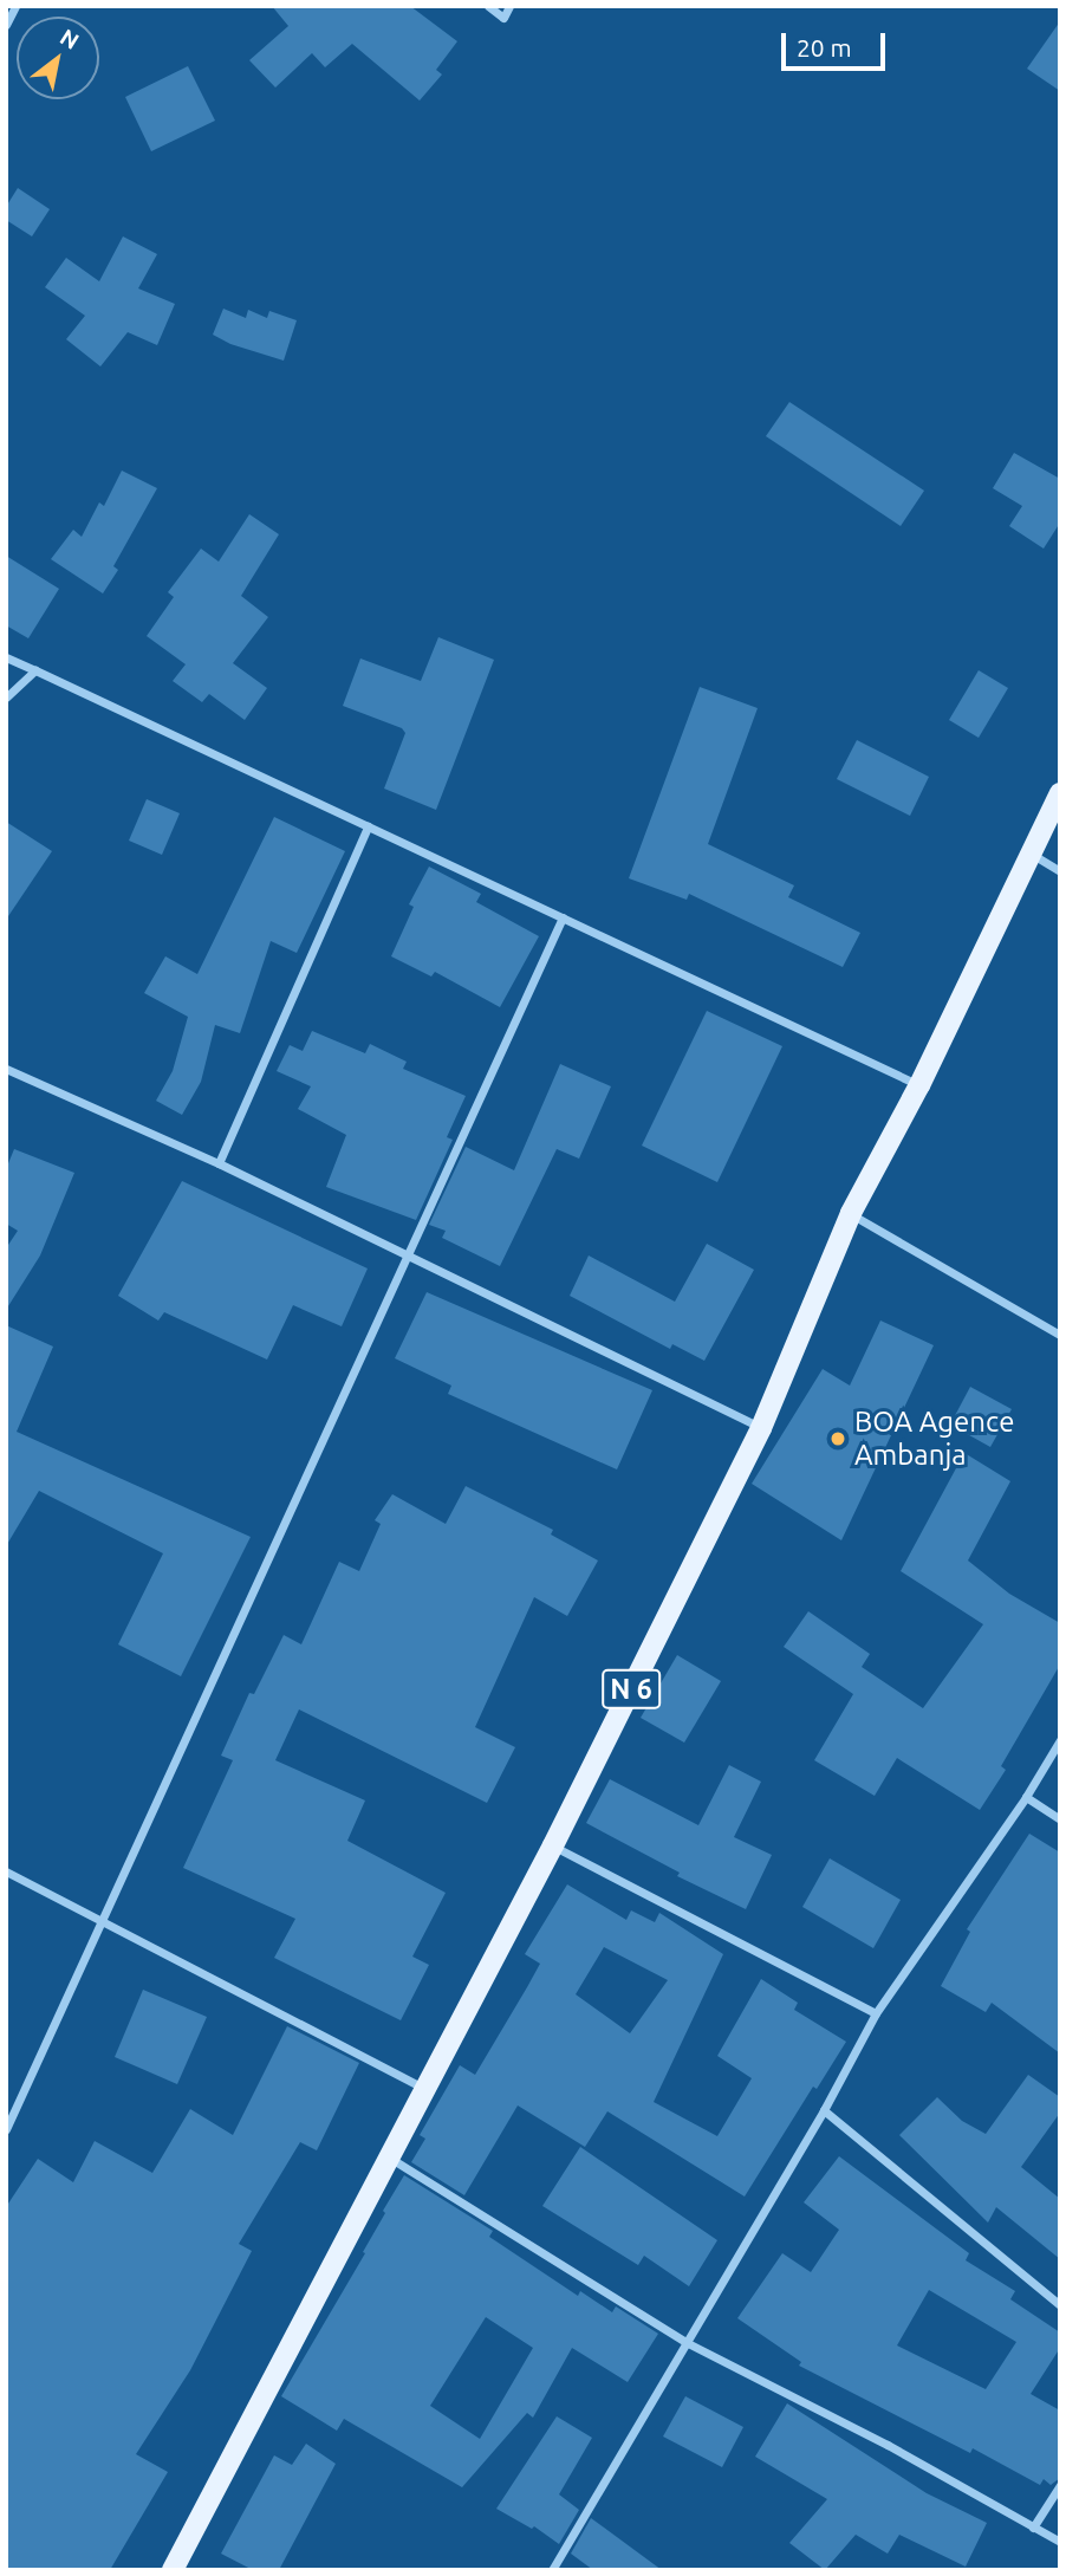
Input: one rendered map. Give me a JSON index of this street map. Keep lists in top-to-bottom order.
{
  "streets": {
    "main road": ["N 6"]
  },
  "places": ["BOA Agence Ambanja"],
  "scale_bar": "20 m",
  "north": "top right"
}
